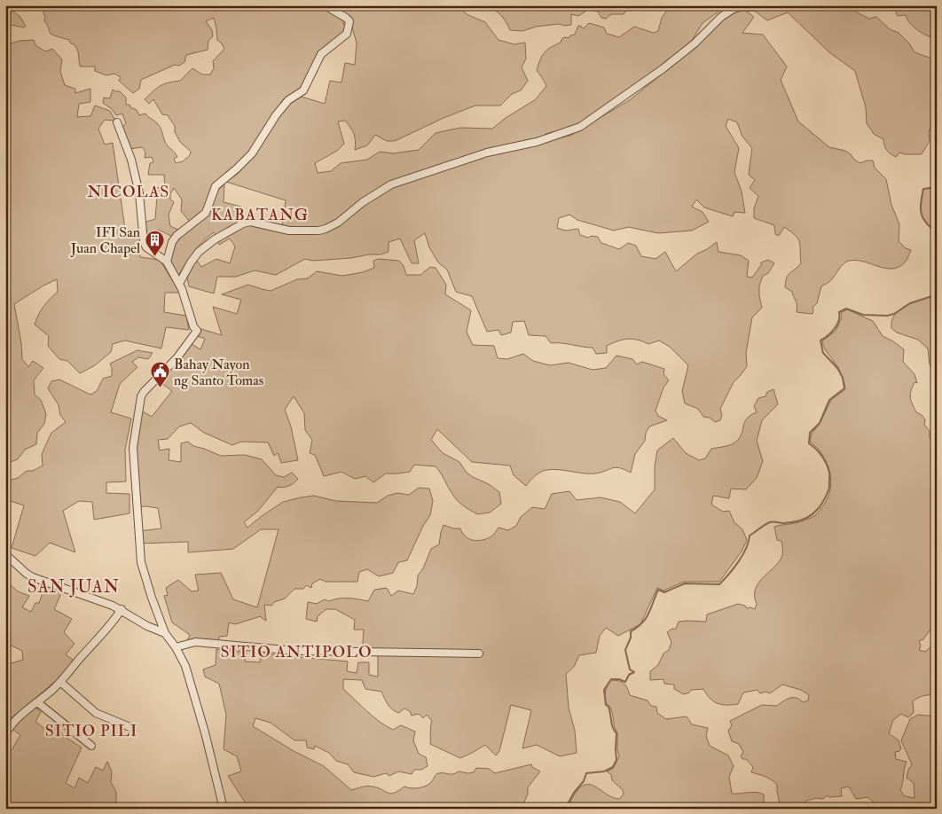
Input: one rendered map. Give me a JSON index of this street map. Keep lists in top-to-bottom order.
{
  "districts": [
    "NICOLAS",
    "KABATANG",
    "SAN JUAN",
    "SITIO ANTIPOLO",
    "SITIO PILI"
  ],
  "places": {
    "building": ["IFI San Juan Chapel"],
    "public building": ["Bahay Nayon ng Santo Tomas"]
  }
}
